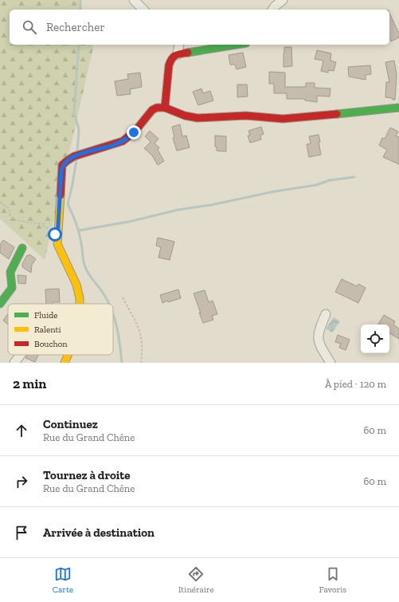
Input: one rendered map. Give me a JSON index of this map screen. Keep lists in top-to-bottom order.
{
  "legend": ["Fluide", "Ralenti", "Bouchon"],
  "page": {
    "search": "Rechercher",
    "heading": ["2 min", "À pied · 120 m"],
    "list": [
      ["Continuez", "Rue du Grand Chêne", "60 m"],
      ["Tournez à droite", "Rue du Grand Chêne", "60 m"],
      "Arrivée à destination"
    ],
    "nav": ["Carte", "Itinéraire", "Favoris"]
  }
}
